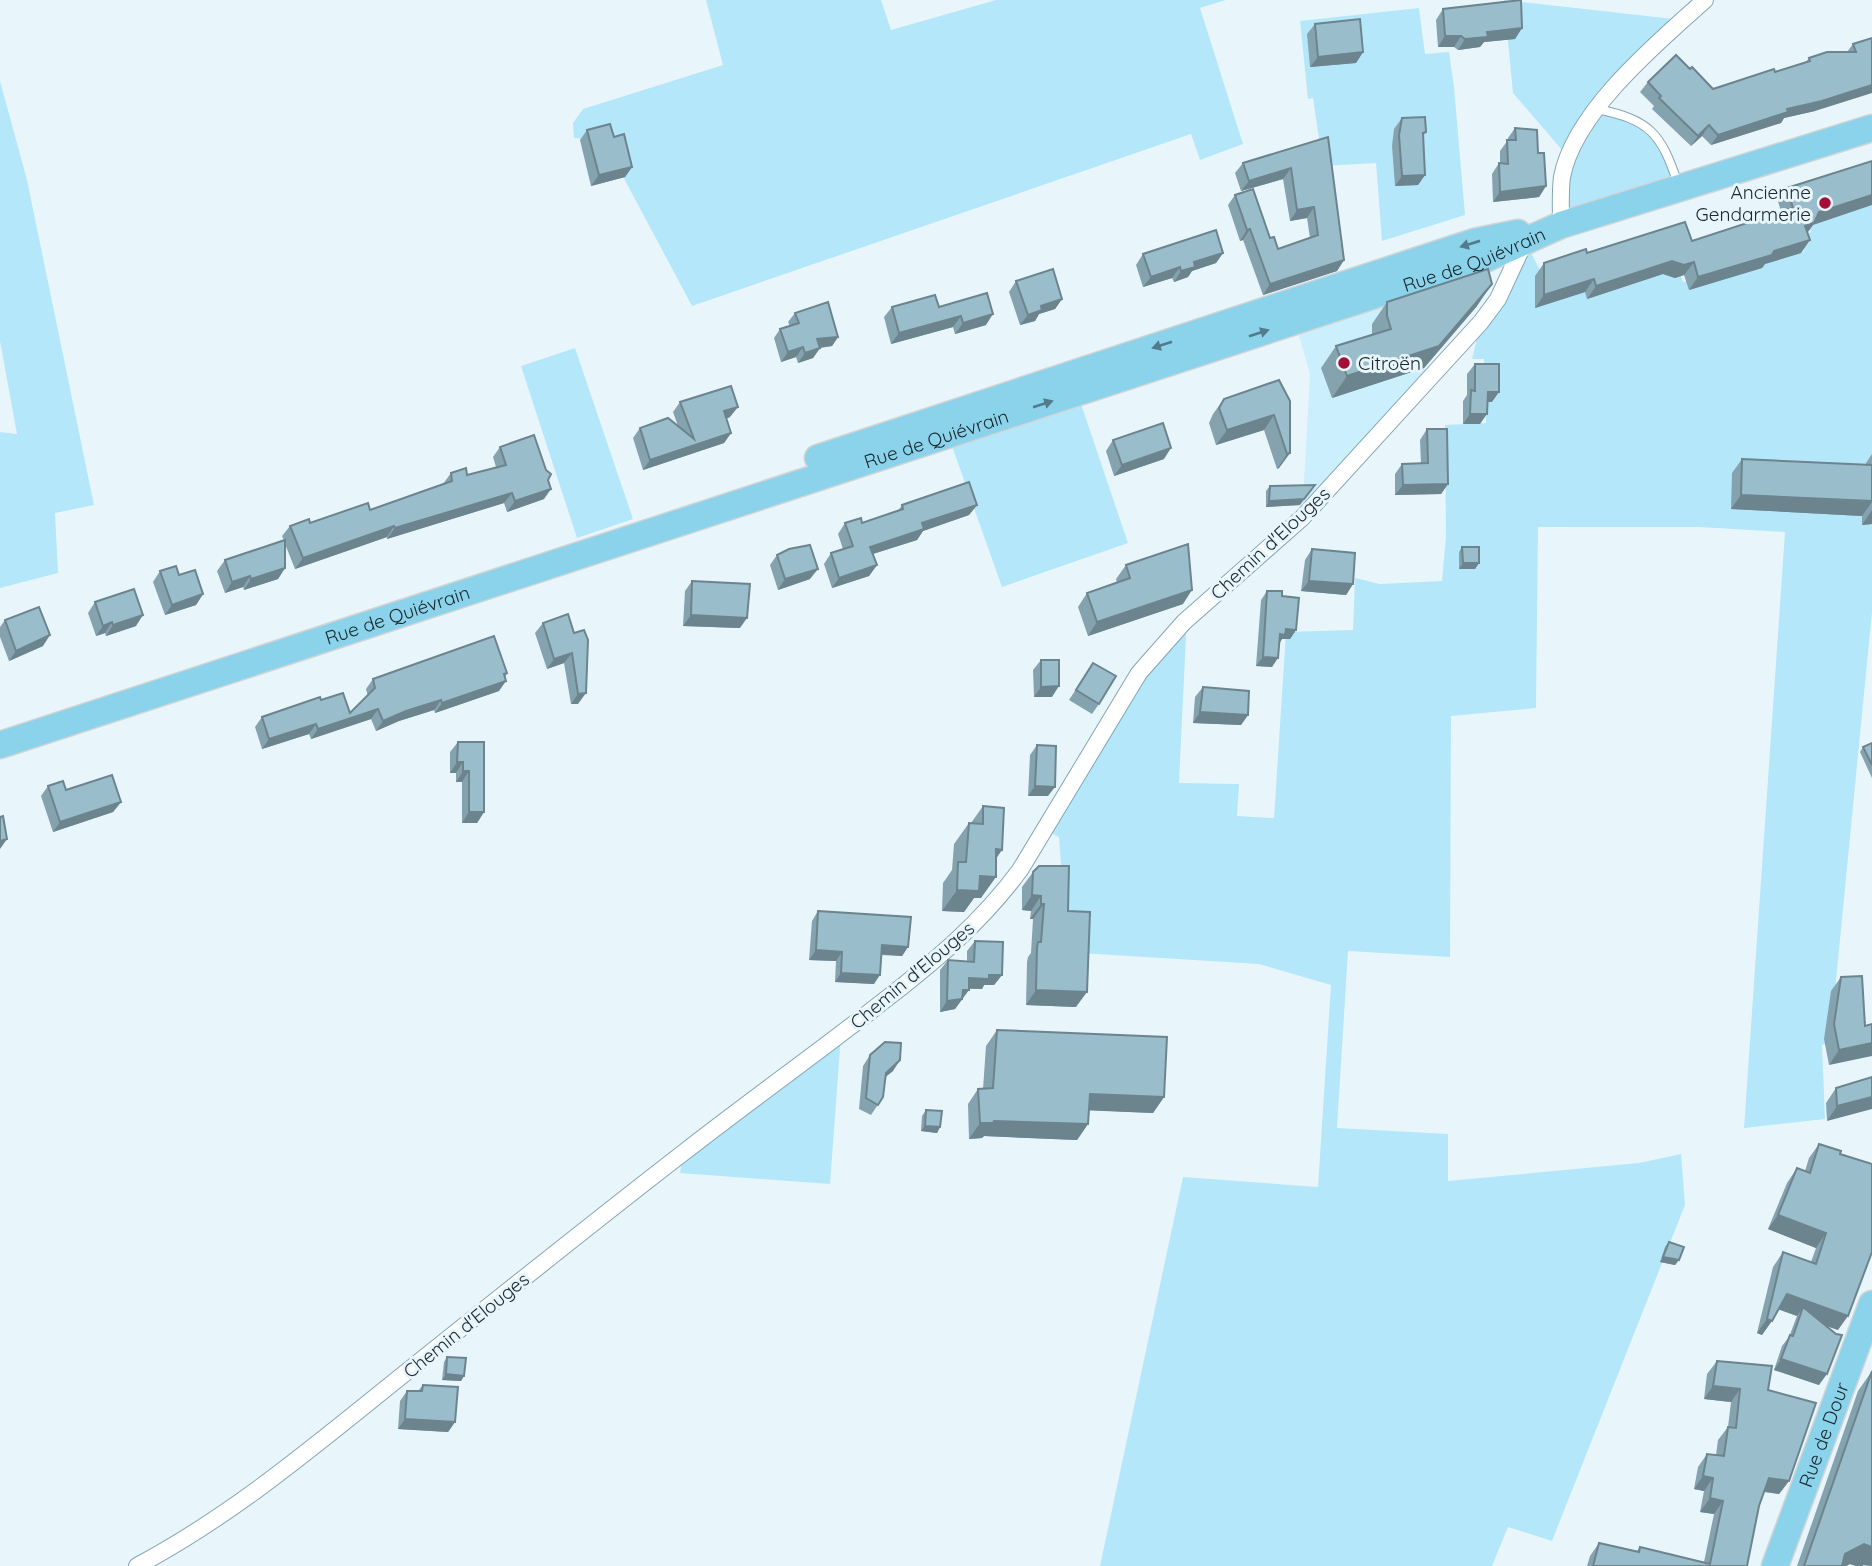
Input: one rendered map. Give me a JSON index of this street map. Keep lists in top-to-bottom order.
{
  "streets": {
    "main road": ["Rue de Quiévrain", "Rue de Dour"],
    "street": ["Chemin d'Elouges"]
  },
  "crossings": [
    ["Rue de Quiévrain", "Chemin d'Elouges"]
  ],
  "places": ["Ancienne Gendarmerie", "Citroën"]
}
